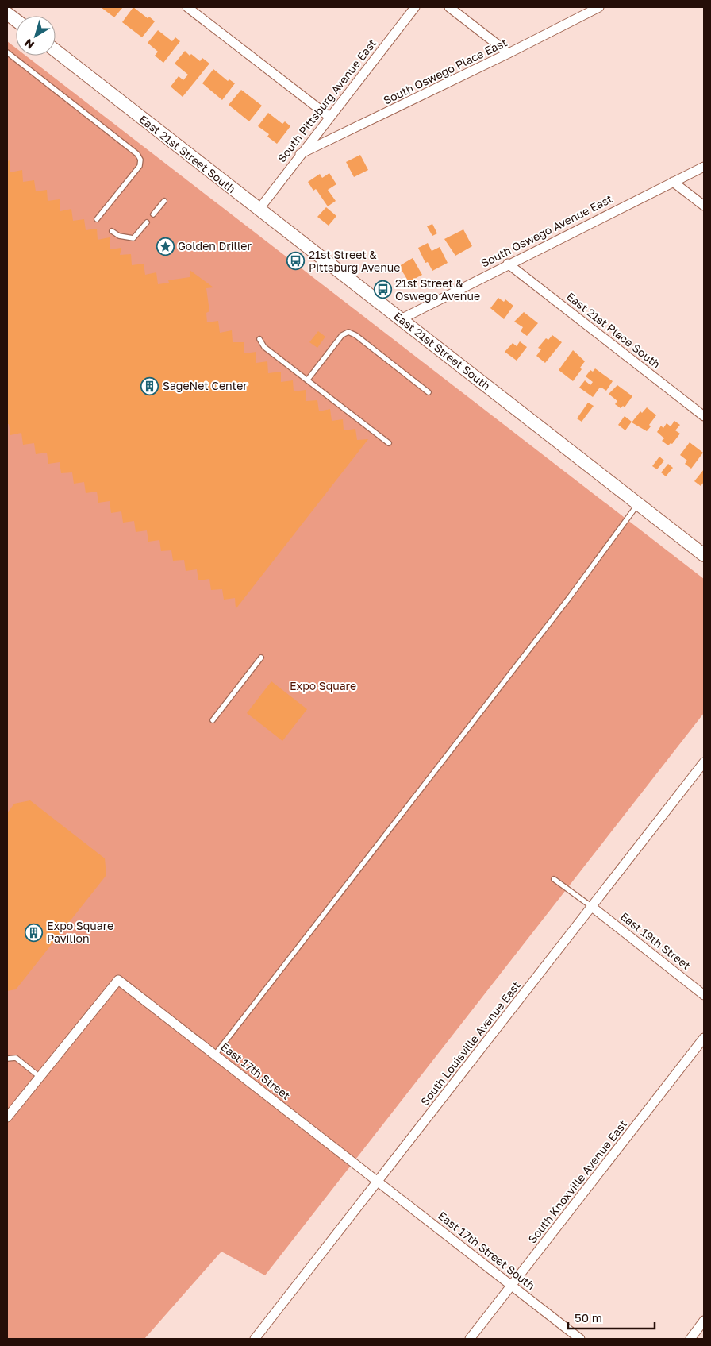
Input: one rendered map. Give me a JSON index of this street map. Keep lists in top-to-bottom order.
{
  "streets": {
    "main road": ["East 21st Street South"],
    "street": [
      "South Oswego Place East",
      "South Pittsburg Avenue East",
      "South Oswego Avenue East",
      "East 21st Place South",
      "East 19th Street",
      "South Louisville Avenue East",
      "East 17th Street",
      "South Knoxville Avenue East",
      "East 17th Street South"
    ]
  },
  "crossings": [
    ["South Oswego Place East", "South Pittsburg Avenue East"],
    ["South Pittsburg Avenue East", "East 21st Street South"],
    ["East 21st Street South", "South Oswego Avenue East"],
    ["South Oswego Avenue East", "East 21st Place South"],
    ["East 19th Street", "South Louisville Avenue East"],
    ["South Louisville Avenue East", "East 17th Street"],
    ["South Louisville Avenue East", "East 17th Street South"],
    ["East 17th Street", "East 17th Street South"],
    ["South Knoxville Avenue East", "East 17th Street South"]
  ],
  "parks": ["Expo Square"],
  "places": {
    "place": ["Golden Driller"],
    "bus stop": ["21st Street & Pittsburg Avenue", "21st Street & Oswego Avenue"],
    "building": ["SageNet Center", "Expo Square Pavilion"]
  },
  "scale_bar": "50 m",
  "north": "bottom left"
}
